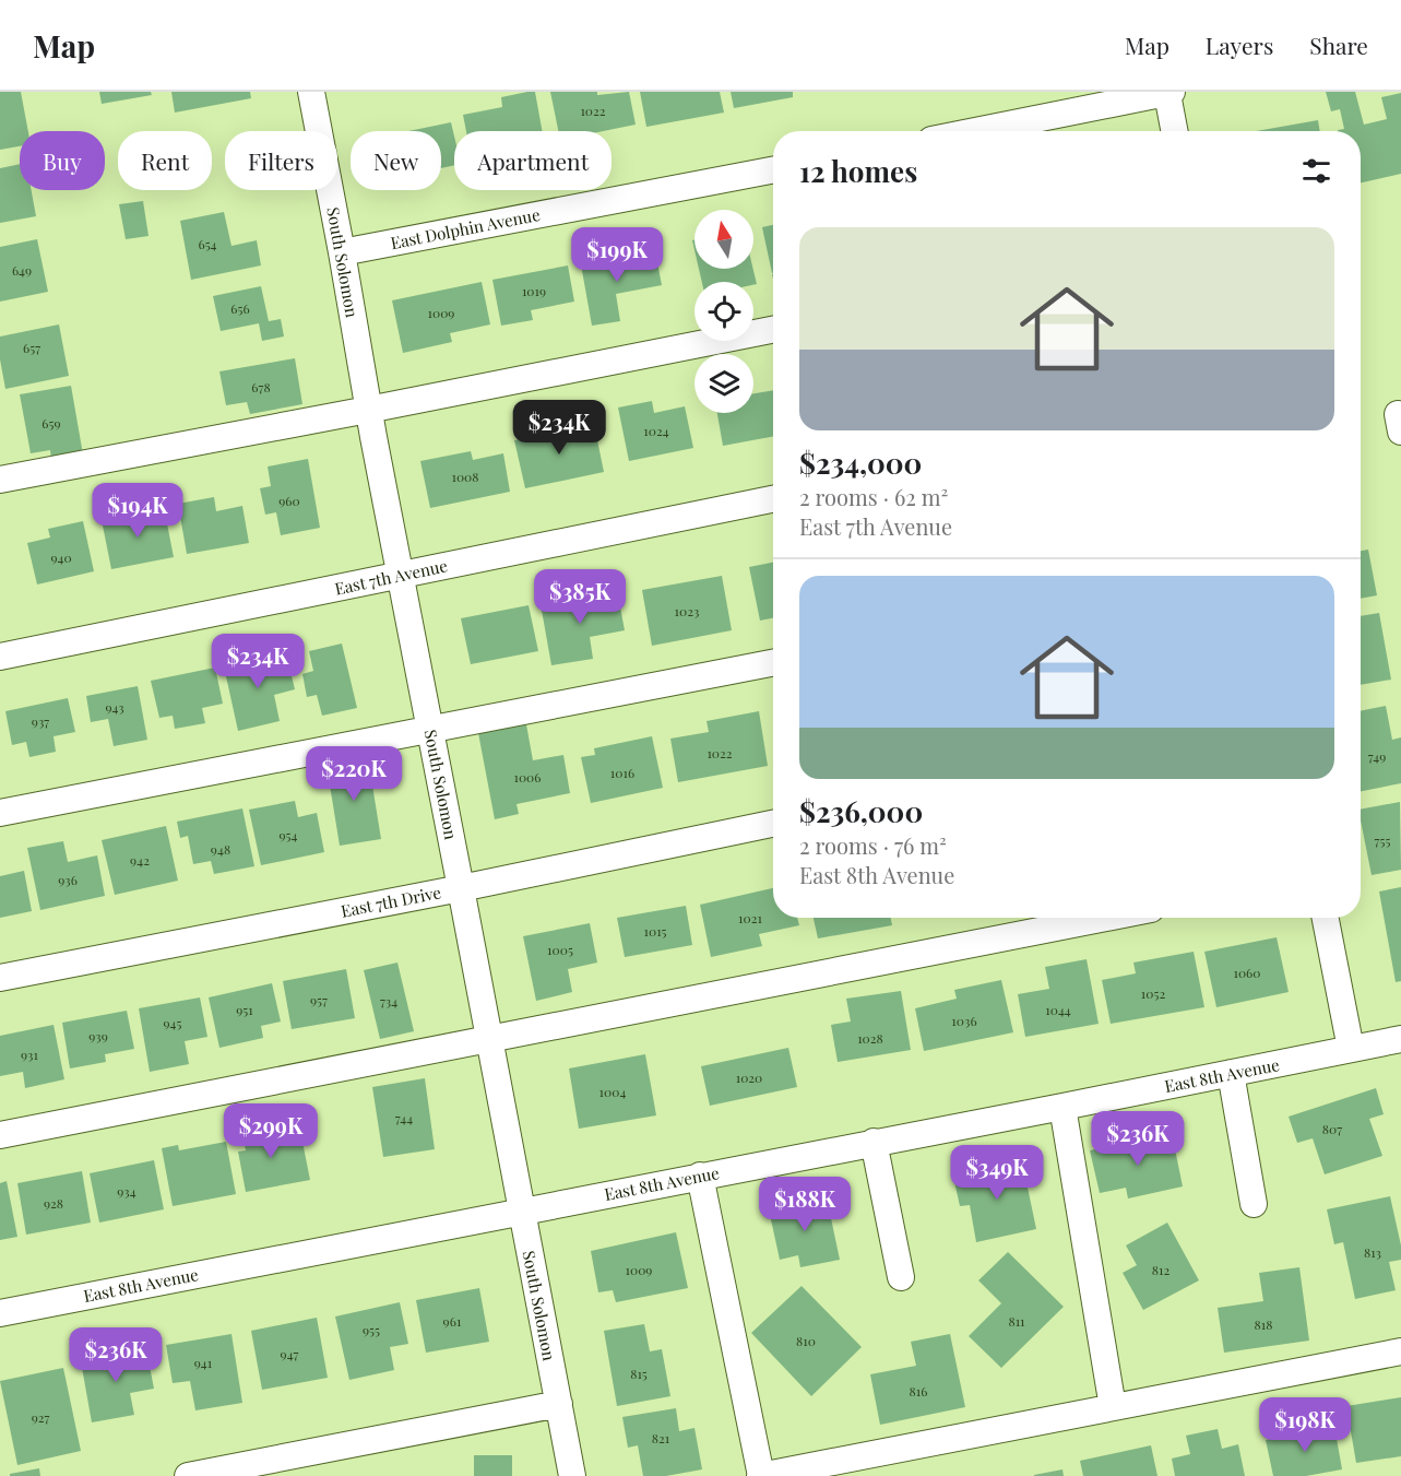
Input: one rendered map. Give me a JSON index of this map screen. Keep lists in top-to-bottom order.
{
  "streets": {
    "street": [
      "East Dolphin Avenue",
      "South Solomon",
      "East 7th Avenue",
      "East 7th Drive",
      "East 8th Avenue"
    ]
  },
  "crossings": [
    ["East Dolphin Avenue", "South Solomon"],
    ["South Solomon", "East 7th Avenue"],
    ["South Solomon", "East 7th Drive"],
    ["South Solomon", "East 8th Avenue"]
  ],
  "house_numbers": [
    "1022",
    "654",
    "649",
    "1019",
    "656",
    "1009",
    "657",
    "678",
    "659",
    "1024",
    "1008",
    "960",
    "940",
    "1023",
    "943",
    "937",
    "1022",
    "749",
    "1016",
    "1006",
    "954",
    "755",
    "948",
    "942",
    "936",
    "1021",
    "1015",
    "1005",
    "1060",
    "1052",
    "957",
    "734",
    "951",
    "1044",
    "1036",
    "945",
    "939",
    "1028",
    "931",
    "1020",
    "1004",
    "744",
    "807",
    "934",
    "928",
    "813",
    "1009",
    "812",
    "961",
    "811",
    "818",
    "955",
    "810",
    "947",
    "941",
    "815",
    "816",
    "927",
    "821"
  ],
  "north": "top",
  "page": {
    "header": "Map",
    "nav": ["Map", "Layers", "Share"],
    "chip": [
      "Buy",
      "Rent",
      "Filters",
      "New",
      "Apartment"
    ],
    "heading": "12 homes",
    "list": [
      {
        "name": "$234,000",
        "note": "2 rooms · 62 m² · East 7th Avenue"
      },
      {
        "name": "$236,000",
        "note": "2 rooms · 76 m² · East 8th Avenue"
      }
    ],
    "price": [
      "$199K",
      "$234K",
      "$194K",
      "$385K",
      "$234K",
      "$220K",
      "$299K",
      "$236K",
      "$349K",
      "$188K",
      "$236K",
      "$198K"
    ]
  }
}
